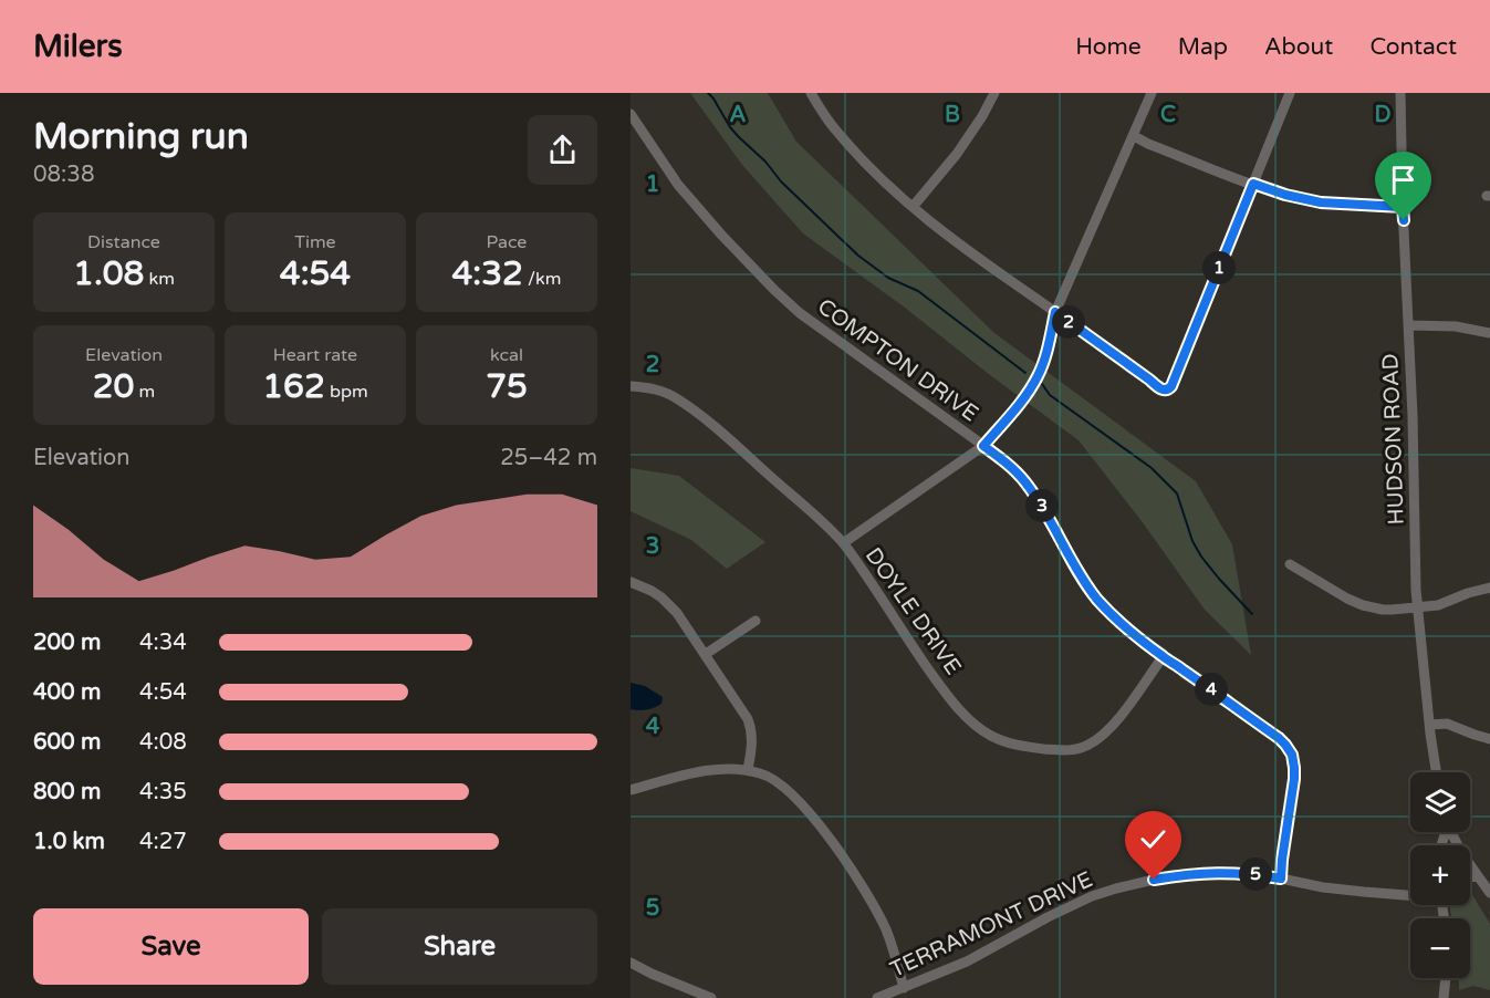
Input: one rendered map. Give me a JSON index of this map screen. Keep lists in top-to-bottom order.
{
  "streets": {
    "street": [
      "COMPTON DRIVE",
      "HUDSON ROAD",
      "DOYLE DRIVE",
      "TERRAMONT DRIVE"
    ]
  },
  "crossings": [
    ["COMPTON DRIVE", "DOYLE DRIVE"],
    ["COMPTON DRIVE", "TERRAMONT DRIVE"]
  ],
  "page": {
    "header": "Milers",
    "nav": [
      "Home",
      "Map",
      "About",
      "Contact"
    ],
    "heading": ["Morning run", "08:38"],
    "stats": [
      ["Distance", "1.08 km"],
      ["Time", "4:54"],
      ["Pace", "4:32 /km"],
      ["Elevation", "20 m"],
      ["Heart rate", "162 bpm"],
      ["kcal", "75"]
    ],
    "pins": [
      "1",
      "2",
      "3",
      "4",
      "5"
    ],
    "chart": ["Elevation", "25–42 m"],
    "list": [
      {
        "name": "200 m",
        "note": "4:34"
      },
      {
        "name": "400 m",
        "note": "4:54"
      },
      {
        "name": "600 m",
        "note": "4:08"
      },
      {
        "name": "800 m",
        "note": "4:35"
      },
      {
        "name": "1.0 km",
        "note": "4:27"
      }
    ],
    "map_buttons": ["+", "−"],
    "buttons": ["Save", "Share"]
  },
  "grid": {
    "columns": [
      "A",
      "B",
      "C",
      "D"
    ],
    "rows": [
      "1",
      "2",
      "3",
      "4",
      "5"
    ]
  }
}
